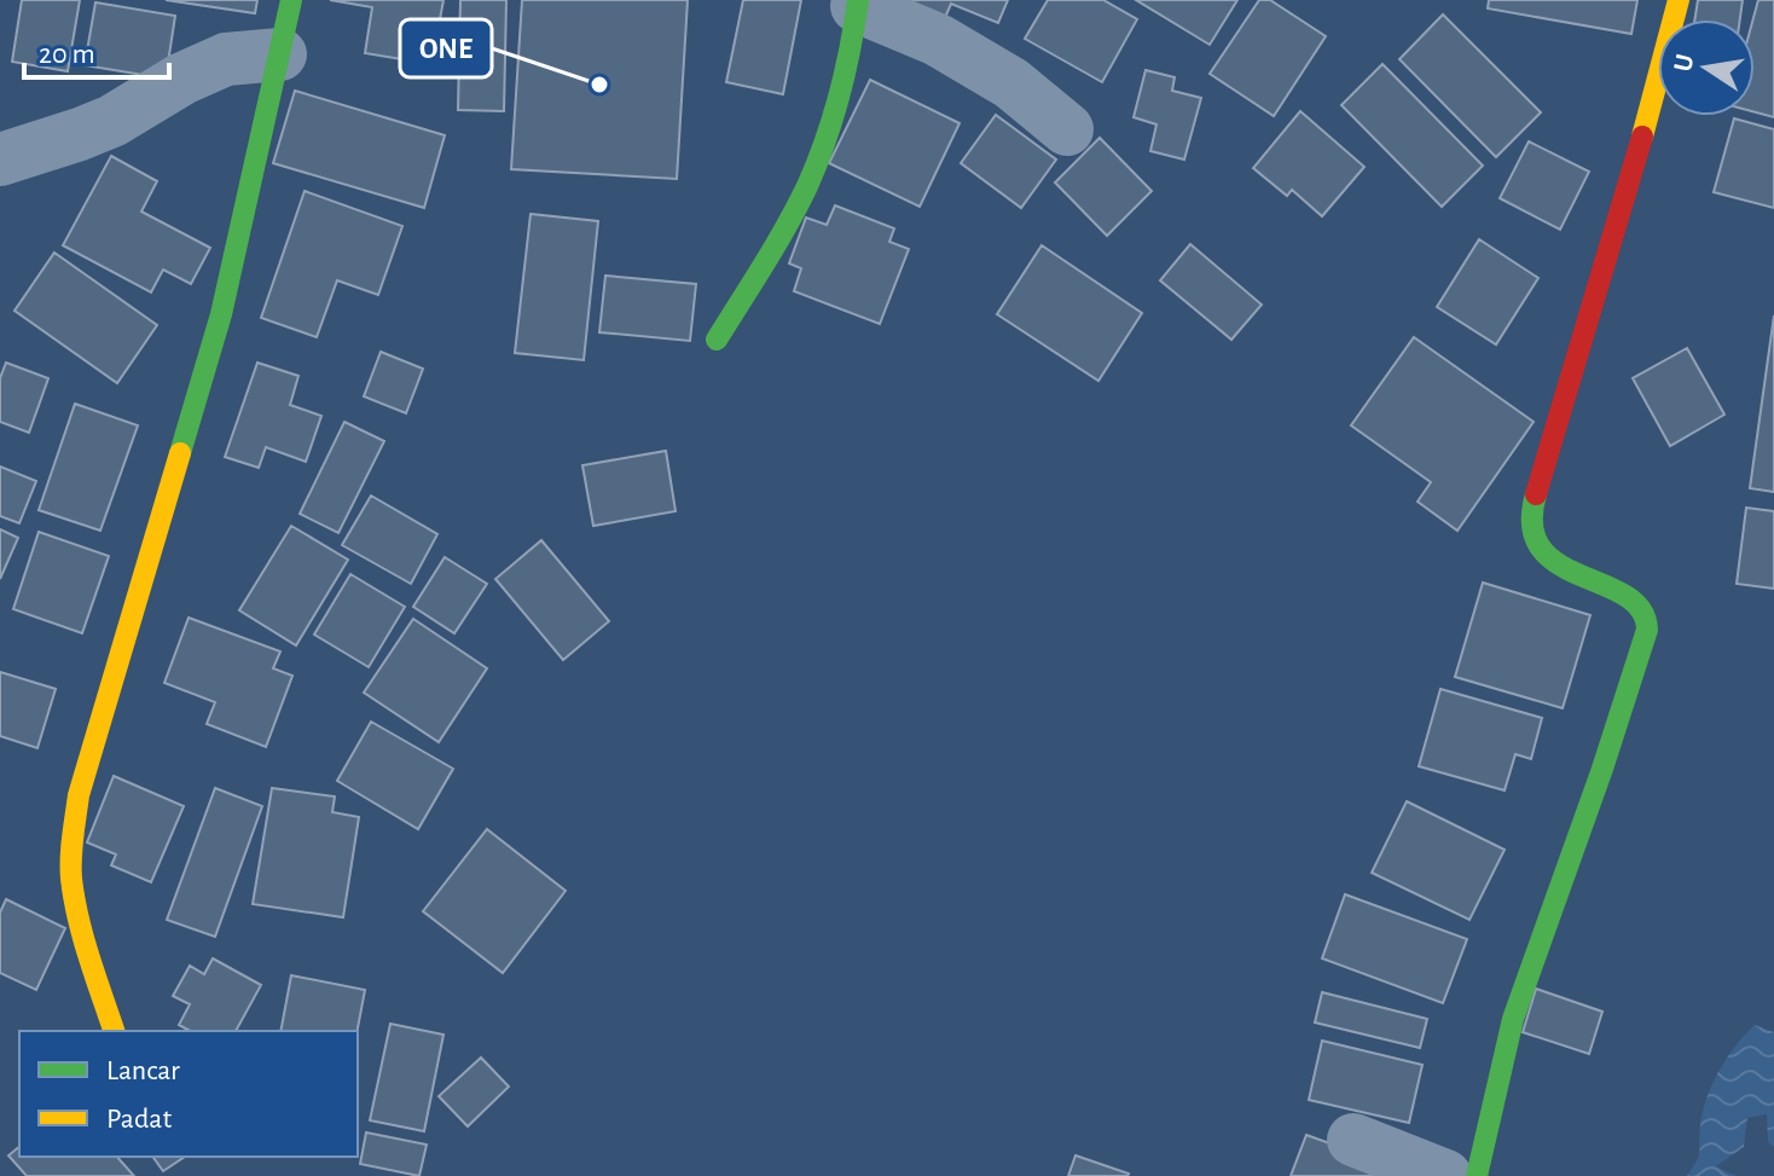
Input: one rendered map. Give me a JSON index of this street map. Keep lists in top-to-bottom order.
{
  "places": ["ONE"],
  "legend": ["Lancar", "Padat"],
  "scale_bar": "20 m",
  "north": "left"
}
